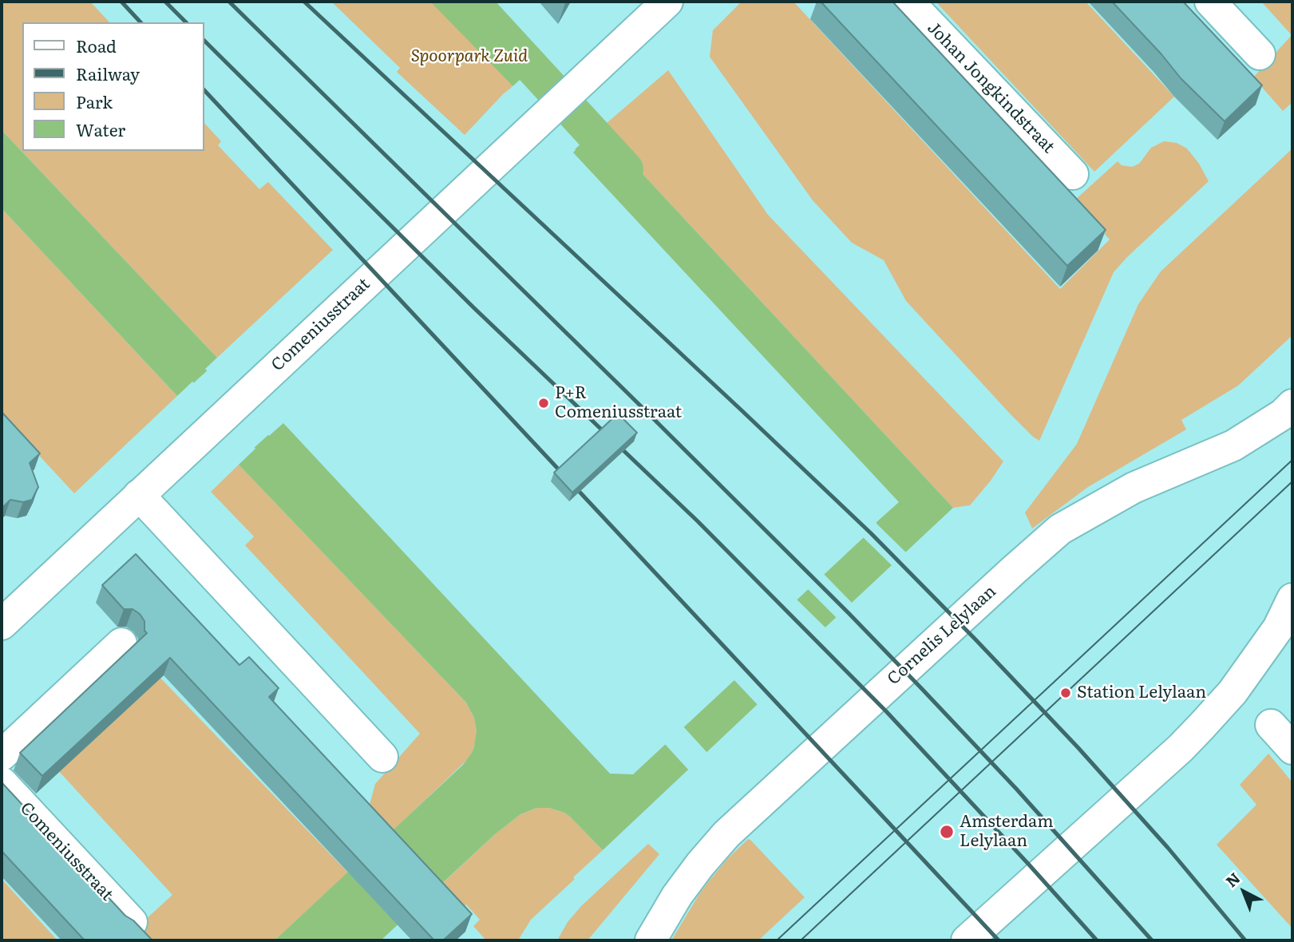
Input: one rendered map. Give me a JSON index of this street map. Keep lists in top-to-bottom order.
{
  "streets": {
    "street": ["Johan Jongkindstraat", "Comeniusstraat", "Cornelis Lelylaan"]
  },
  "parks": ["Spoorpark Zuid"],
  "places": ["P+R Comeniusstraat", "Station Lelylaan", "Amsterdam Lelylaan"],
  "legend": [
    "Road",
    "Railway",
    "Park",
    "Water"
  ],
  "north": "top left"
}
